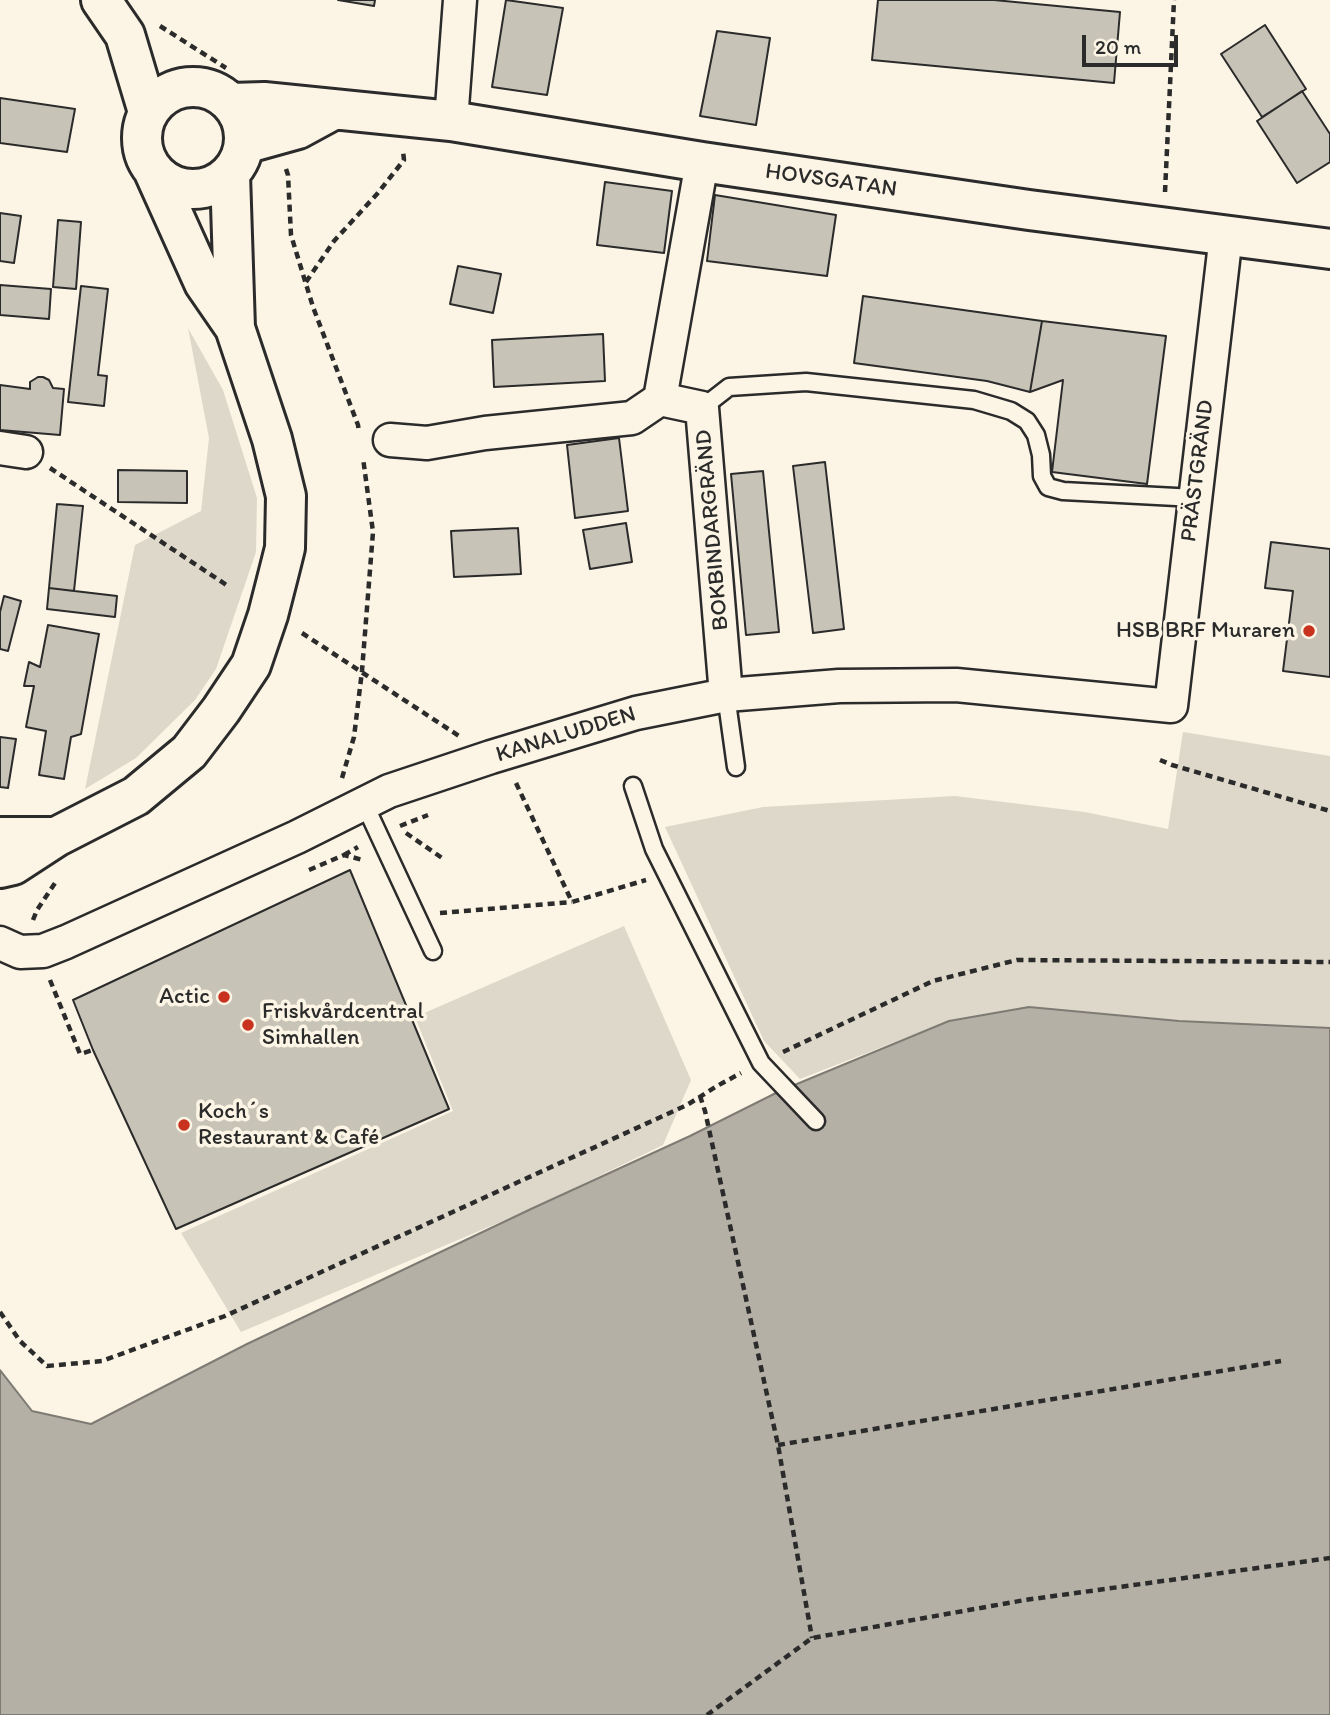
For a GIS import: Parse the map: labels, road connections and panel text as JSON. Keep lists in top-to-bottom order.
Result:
{
  "streets": {
    "main road": ["HOVSGATAN"],
    "street": ["PRÄSTGRÄND", "BOKBINDARGRÄND", "KANALUDDEN"]
  },
  "crossings": [
    ["HOVSGATAN", "PRÄSTGRÄND"],
    ["PRÄSTGRÄND", "KANALUDDEN"],
    ["BOKBINDARGRÄND", "KANALUDDEN"]
  ],
  "places": [
    "HSB BRF Muraren",
    "Actic",
    "Friskvårdcentral Simhallen",
    "Koch´s Restaurant & Café"
  ],
  "scale_bar": "20 m"
}
